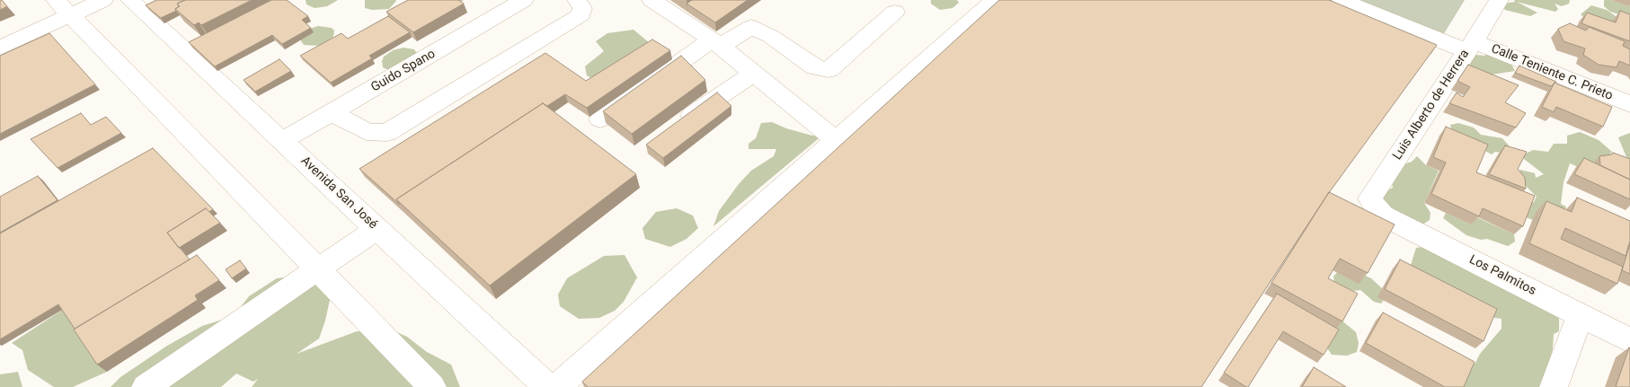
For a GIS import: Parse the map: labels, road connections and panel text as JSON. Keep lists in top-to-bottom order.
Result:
{
  "streets": {
    "street": [
      "Guido Spano",
      "Calle Teniente C. Prieto",
      "Luis Alberto de Herrera",
      "Avenida San José",
      "Los Palmitos"
    ]
  },
  "crossings": [
    ["Guido Spano", "Avenida San José"],
    ["Calle Teniente C. Prieto", "Luis Alberto de Herrera"],
    ["Luis Alberto de Herrera", "Los Palmitos"]
  ]
}
